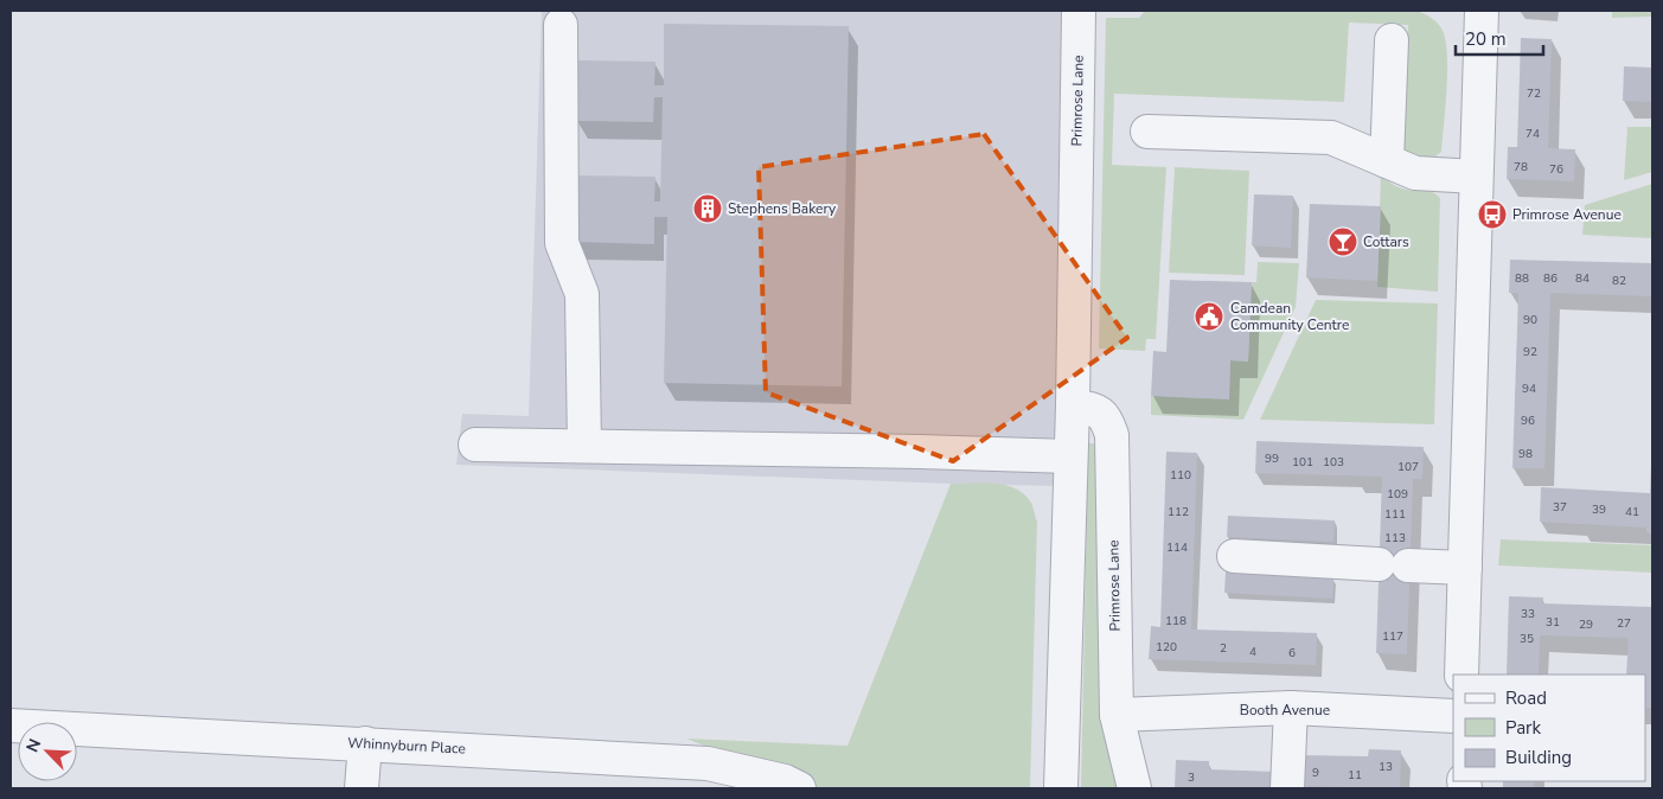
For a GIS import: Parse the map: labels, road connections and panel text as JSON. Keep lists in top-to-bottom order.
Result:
{
  "streets": {
    "street": ["Primrose Lane", "Booth Avenue", "Whinnyburn Place"]
  },
  "crossings": [
    ["Primrose Lane", "Booth Avenue"]
  ],
  "places": {
    "building": ["Stephens Bakery"],
    "bus stop": ["Primrose Avenue"],
    "bar": ["Cottars"],
    "public building": ["Camdean Community Centre"]
  },
  "house_numbers": [
    "72",
    "74",
    "78",
    "76",
    "88",
    "86",
    "84",
    "82",
    "90",
    "92",
    "94",
    "96",
    "98",
    "99",
    "101",
    "103",
    "107",
    "110",
    "109",
    "37",
    "39",
    "112",
    "41",
    "111",
    "113",
    "114",
    "33",
    "118",
    "31",
    "27",
    "29",
    "117",
    "35",
    "120",
    "2",
    "4",
    "6",
    "13",
    "9",
    "11",
    "3"
  ],
  "legend": ["Road", "Park", "Building"],
  "scale_bar": "20 m",
  "north": "top left"
}
